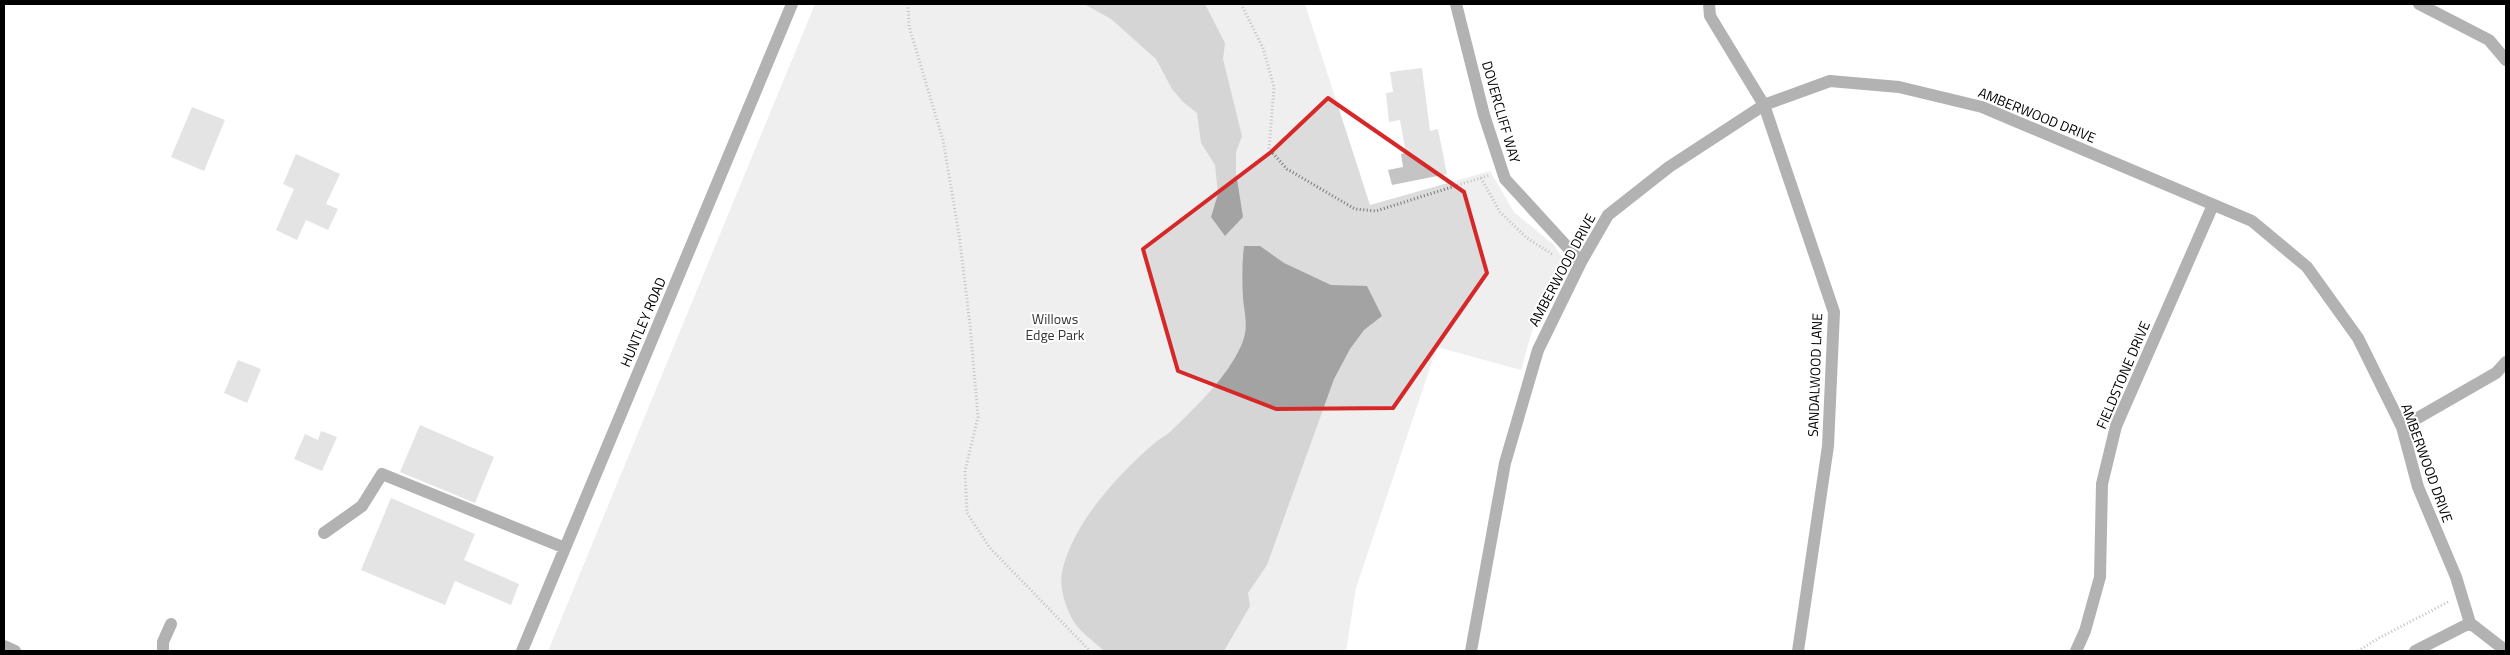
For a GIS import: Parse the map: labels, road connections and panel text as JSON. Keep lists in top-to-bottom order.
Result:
{
  "streets": {
    "street": [
      "DOVERCLIFF WAY",
      "AMBERWOOD DRIVE",
      "HUNTLEY ROAD",
      "SANDALWOOD LANE",
      "FIELDSTONE DRIVE"
    ]
  },
  "crossings": [
    ["DOVERCLIFF WAY", "AMBERWOOD DRIVE"],
    ["AMBERWOOD DRIVE", "SANDALWOOD LANE"],
    ["AMBERWOOD DRIVE", "FIELDSTONE DRIVE"]
  ],
  "parks": ["Willows Edge Park"]
}
